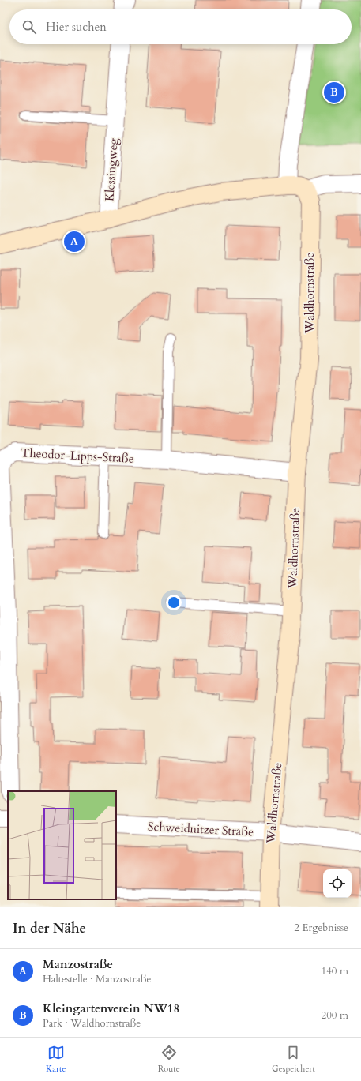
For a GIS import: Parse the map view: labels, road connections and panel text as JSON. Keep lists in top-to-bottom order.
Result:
{
  "streets": {
    "street": [
      "Klessingweg",
      "Waldhornstraße",
      "Theodor-Lipps-Straße",
      "Schweidnitzer Straße"
    ]
  },
  "crossings": [
    ["Waldhornstraße", "Theodor-Lipps-Straße"],
    ["Waldhornstraße", "Schweidnitzer Straße"]
  ],
  "page": {
    "search": "Hier suchen",
    "pins": ["B", "A"],
    "heading": ["In der Nähe", "2 Ergebnisse"],
    "list": [
      {
        "mark": "A",
        "name": "Manzostraße",
        "note": "Haltestelle · Manzostraße",
        "value": "140 m"
      },
      {
        "mark": "B",
        "name": "Kleingartenverein NW18",
        "note": "Park · Waldhornstraße",
        "value": "200 m"
      }
    ],
    "nav": ["Karte", "Route", "Gespeichert"]
  }
}
